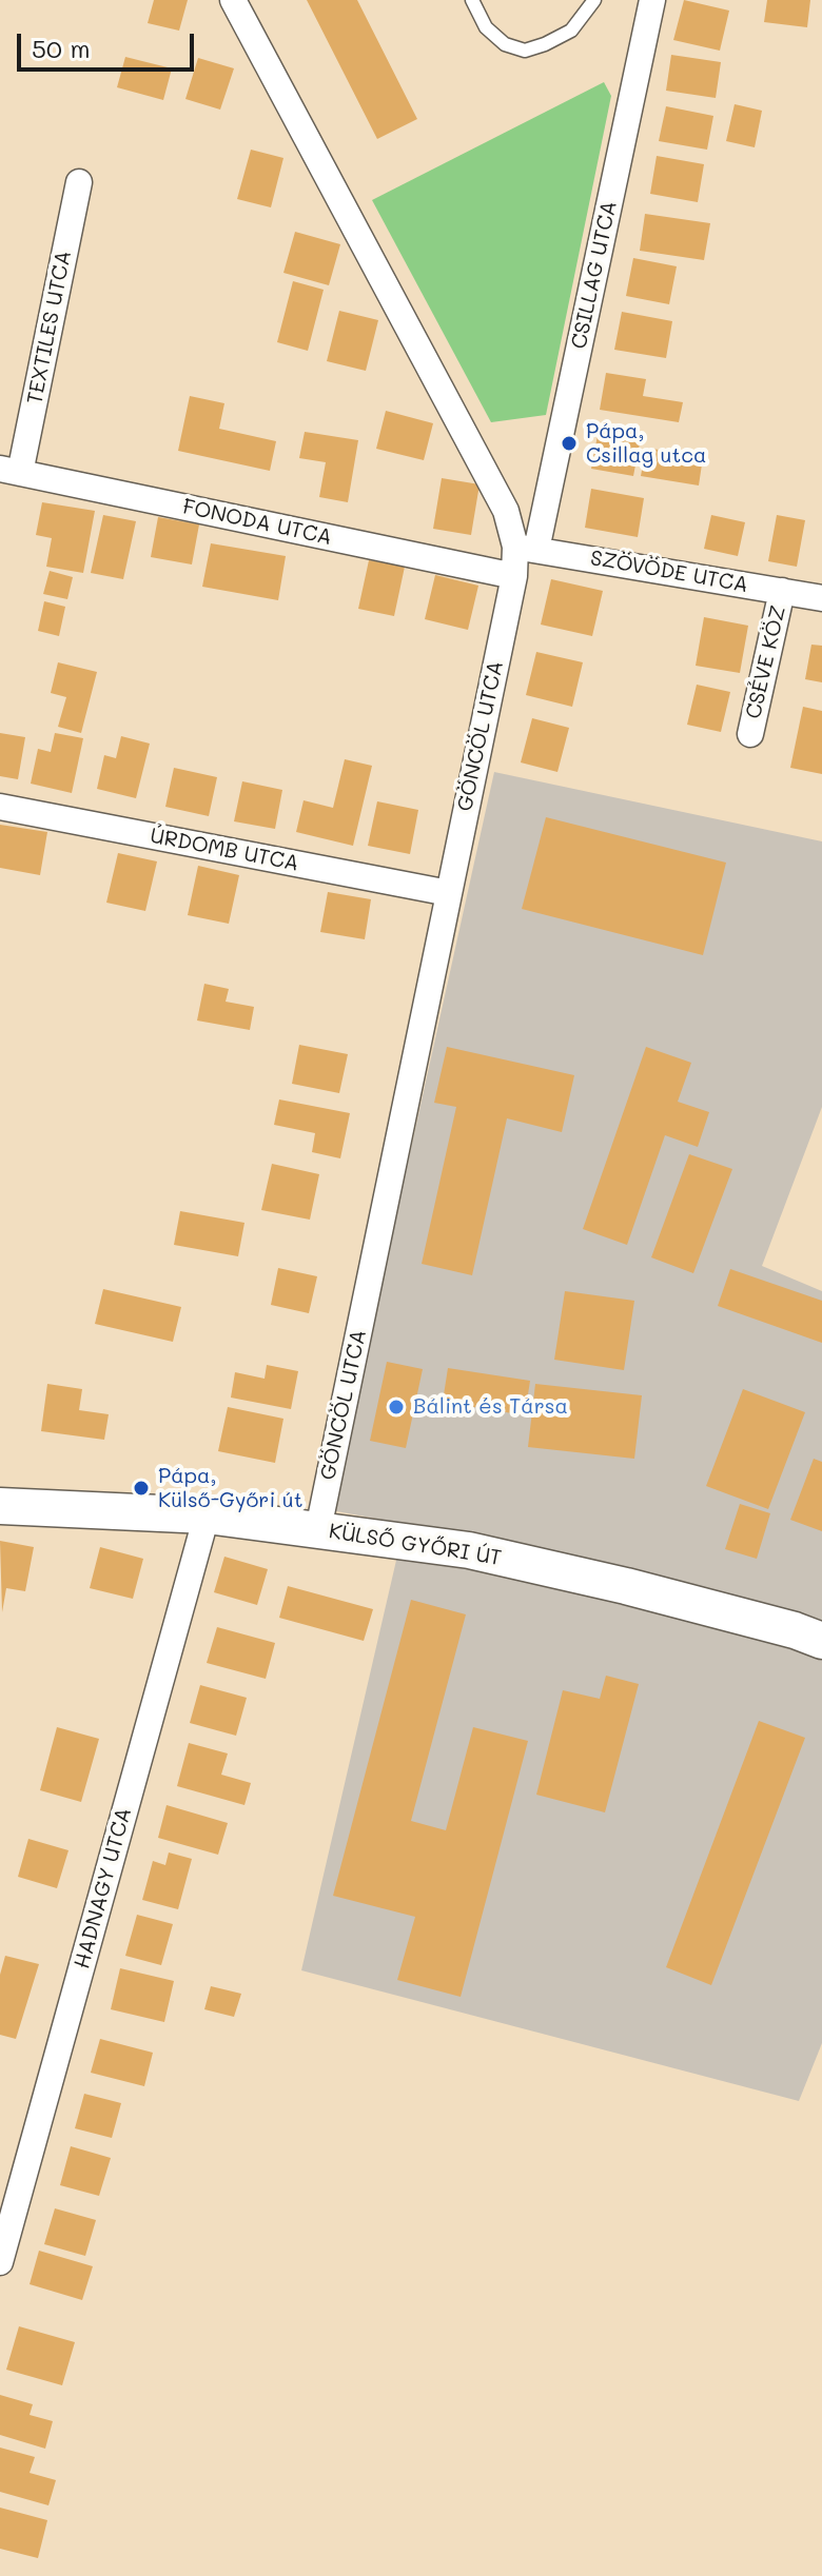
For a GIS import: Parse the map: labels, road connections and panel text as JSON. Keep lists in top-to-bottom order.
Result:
{
  "streets": {
    "main road": ["KÜLSŐ GYŐRI ÚT"],
    "street": [
      "CSILLAG UTCA",
      "TEXTILES UTCA",
      "FONODA UTCA",
      "SZÖVÖDE UTCA",
      "CSÉVE KÖZ",
      "GÖNCÖL UTCA",
      "ÚRDOMB UTCA",
      "HADNAGY UTCA"
    ]
  },
  "crossings": [
    ["CSILLAG UTCA", "SZÖVÖDE UTCA"],
    ["CSILLAG UTCA", "GÖNCÖL UTCA"],
    ["TEXTILES UTCA", "FONODA UTCA"],
    ["FONODA UTCA", "GÖNCÖL UTCA"],
    ["SZÖVÖDE UTCA", "CSÉVE KÖZ"],
    ["SZÖVÖDE UTCA", "GÖNCÖL UTCA"],
    ["GÖNCÖL UTCA", "ÚRDOMB UTCA"],
    ["GÖNCÖL UTCA", "KÜLSŐ GYŐRI ÚT"],
    ["KÜLSŐ GYŐRI ÚT", "HADNAGY UTCA"]
  ],
  "places": ["Pápa, Csillag utca", "Bálint és Társa", "Pápa, Külső-Győri út"],
  "scale_bar": "50 m"
}
